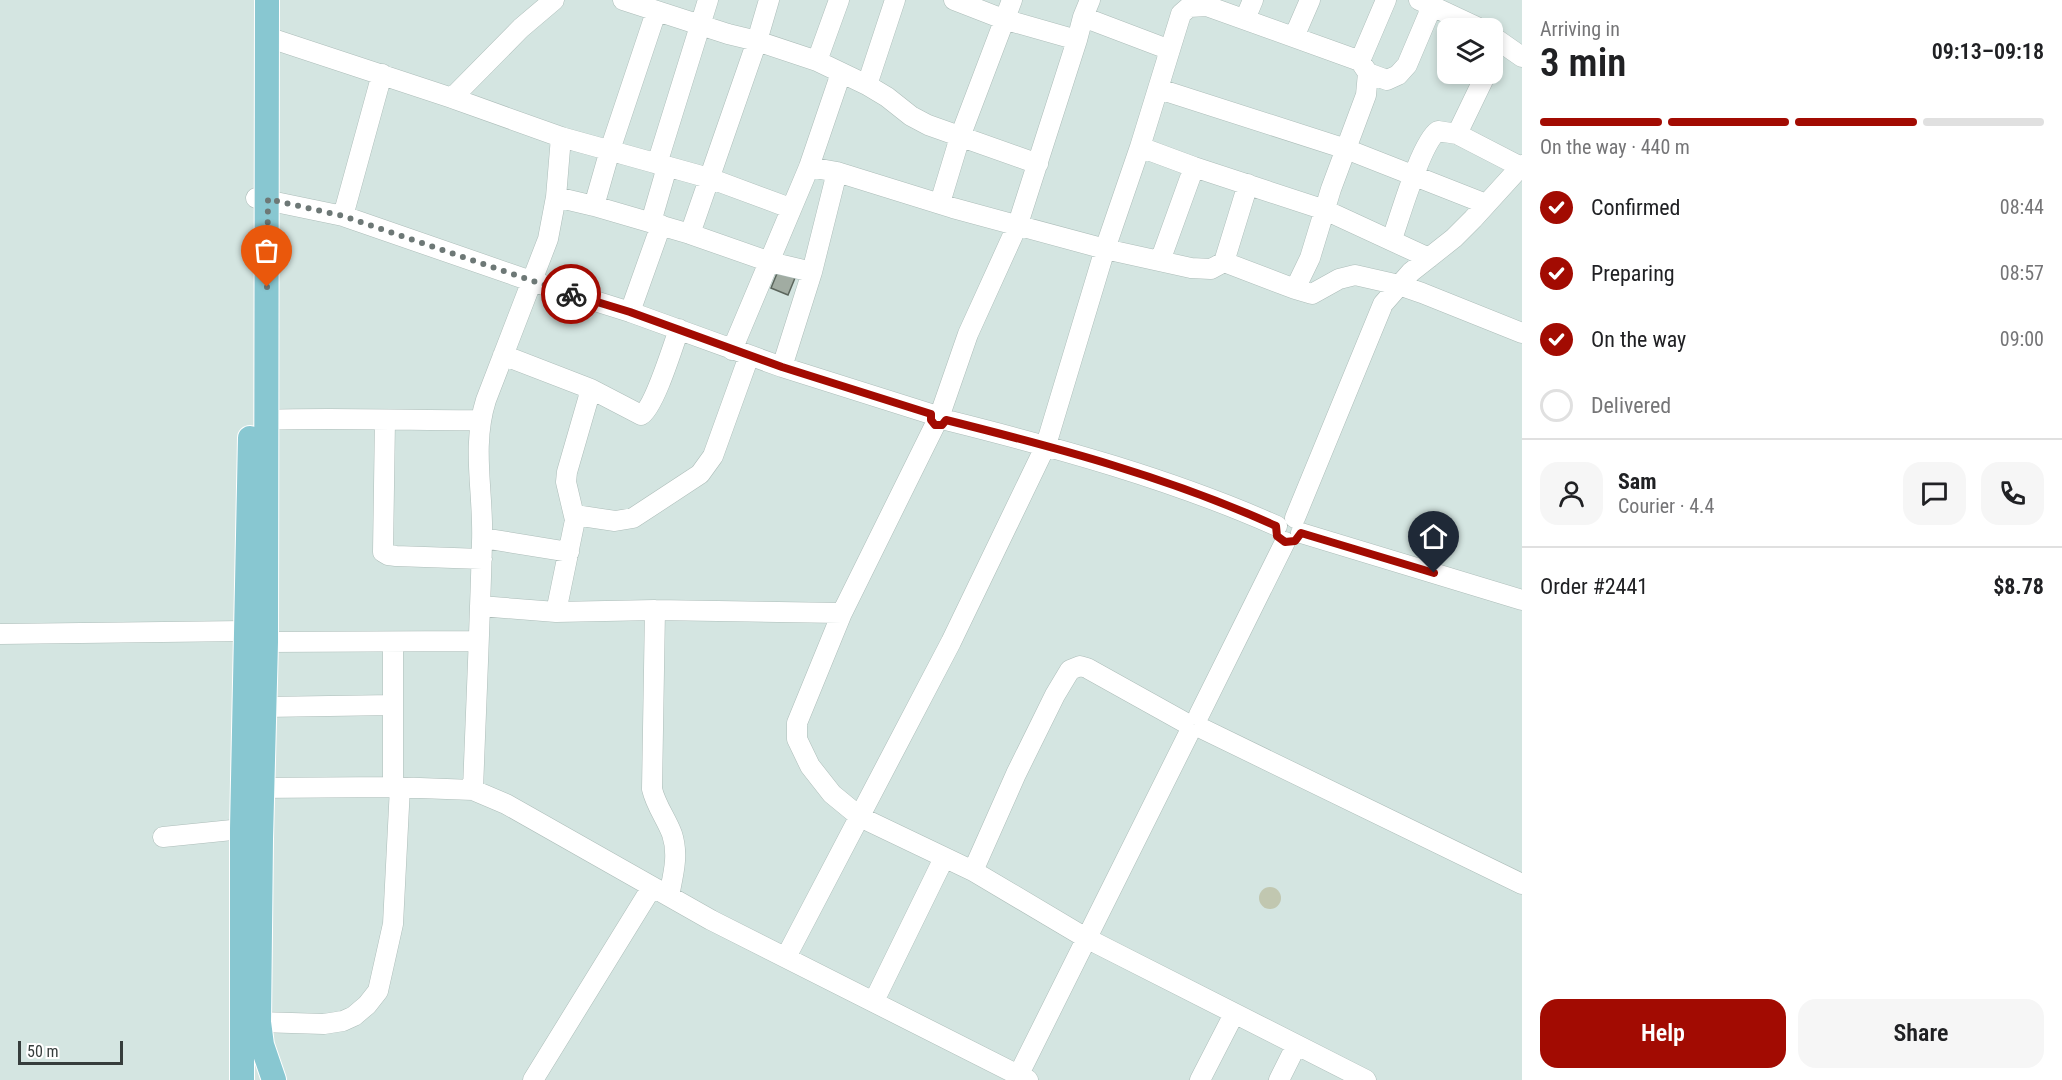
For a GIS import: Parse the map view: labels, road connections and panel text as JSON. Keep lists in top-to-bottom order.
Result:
{
  "scale_bar": "50 m",
  "page": {
    "heading": ["3 min", "Arriving in", "09:13–09:18"],
    "panel": [
      "Sam",
      "Courier · 4.4",
      "Order #2441",
      "$8.78"
    ],
    "bar": "On the way · 440 m",
    "list": [
      ["Confirmed", "08:44"],
      ["Preparing", "08:57"],
      ["On the way", "09:00"],
      "Delivered"
    ],
    "buttons": ["Help", "Share"],
    "scale": "50 m"
  }
}
